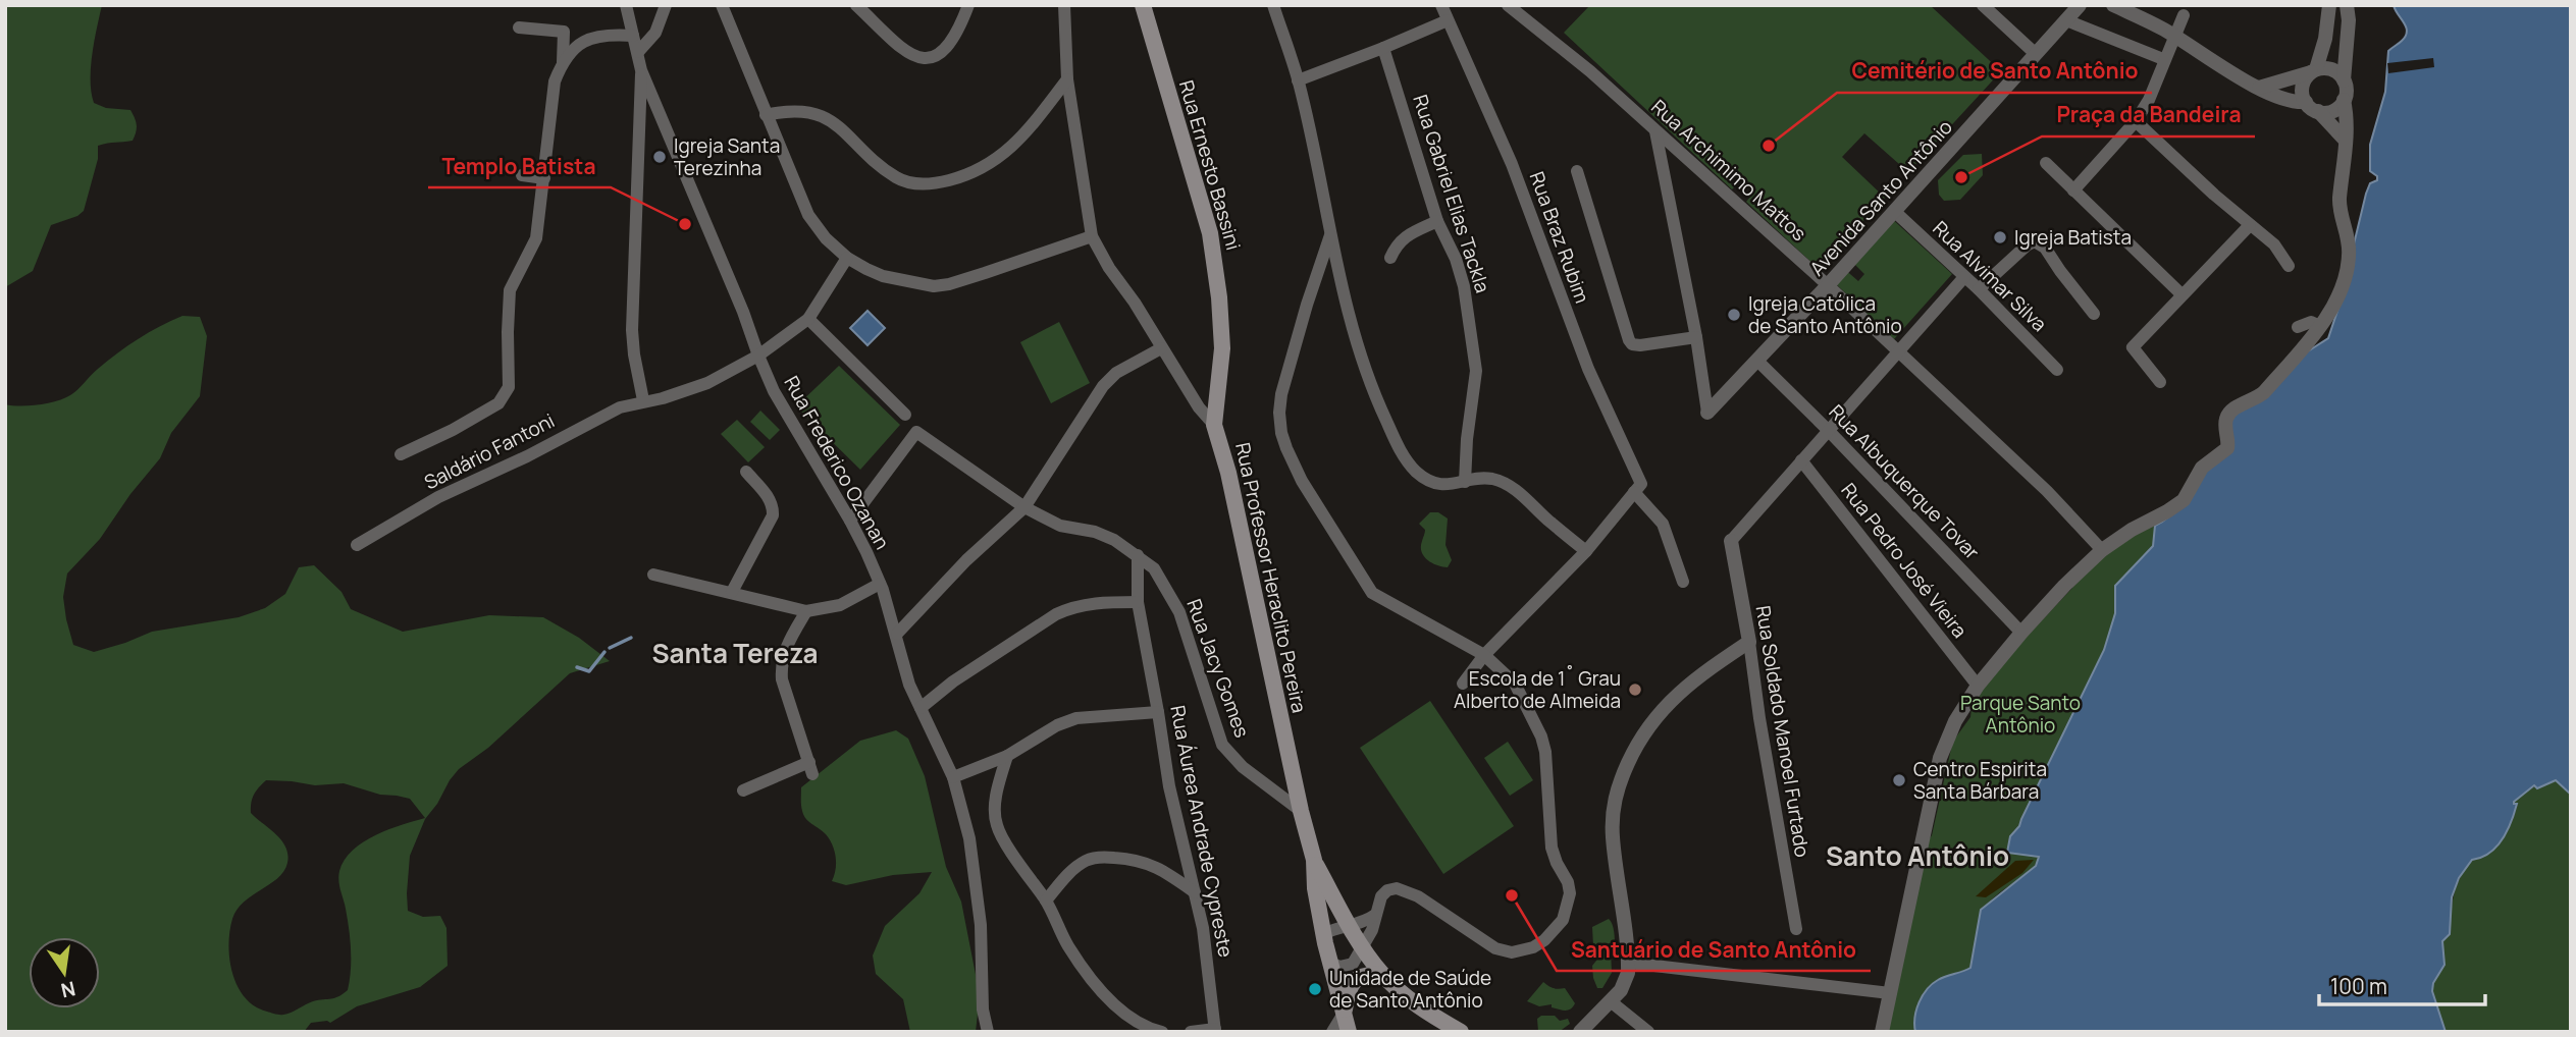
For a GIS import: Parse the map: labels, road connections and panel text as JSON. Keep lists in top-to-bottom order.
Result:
{
  "streets": {
    "main road": ["Rua Ernesto Bassini", "Rua Professor Heraclito Pereira"],
    "street": [
      "Rua Archimimo Mattos",
      "Rua Gabriel Elias Tackla",
      "Avenida Santo Antônio",
      "Rua Braz Rubim",
      "Rua Alvimar Silva",
      "Saldário Fantoni",
      "Rua Frederico Ozanan",
      "Rua Albuquerque Tovar",
      "Rua Pedro José Vieira",
      "Rua Jacy Gomes",
      "Rua Soldado Manoel Furtado",
      "Rua Áurea Andrade Cypreste"
    ]
  },
  "crossings": [
    ["Rua Ernesto Bassini", "Rua Professor Heraclito Pereira"],
    ["Rua Archimimo Mattos", "Avenida Santo Antônio"],
    ["Avenida Santo Antônio", "Rua Alvimar Silva"],
    ["Avenida Santo Antônio", "Rua Albuquerque Tovar"],
    ["Saldário Fantoni", "Rua Frederico Ozanan"],
    ["Rua Frederico Ozanan", "Rua Jacy Gomes"],
    ["Rua Professor Heraclito Pereira", "Rua Jacy Gomes"],
    ["Rua Jacy Gomes", "Rua Áurea Andrade Cypreste"]
  ],
  "districts": ["Santa Tereza", "Santo Antônio"],
  "parks": ["Parque Santo Antônio"],
  "places": [
    "Cemitério de Santo Antônio",
    "Igreja Santa Terezinha",
    "Praça da Bandeira",
    "Templo Batista",
    "Igreja Batista",
    "Igreja Católica de Santo Antônio",
    "Escola de 1˚ Grau Alberto de Almeida",
    "Centro Espirita Santa Bárbara",
    "Santuário de Santo Antônio",
    "Unidade de Saúde de Santo Antônio"
  ],
  "scale_bar": "100 m",
  "north": "bottom"
}
